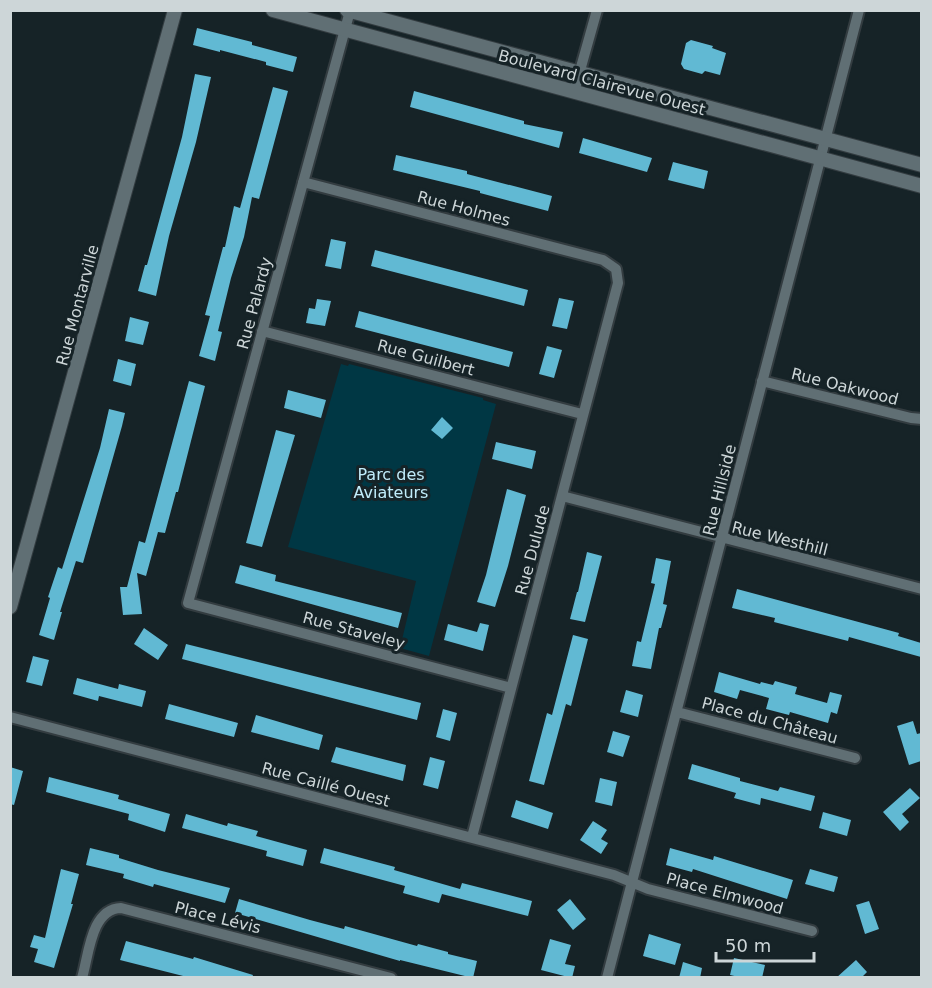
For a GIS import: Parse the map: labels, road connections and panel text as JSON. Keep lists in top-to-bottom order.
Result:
{
  "streets": {
    "street": [
      "Boulevard Clairevue Ouest",
      "Rue Holmes",
      "Rue Palardy",
      "Rue Montarville",
      "Rue Guilbert",
      "Rue Oakwood",
      "Rue Hillside",
      "Rue Westhill",
      "Rue Dulude",
      "Rue Staveley",
      "Place du Château",
      "Rue Caillé Ouest",
      "Place Elmwood",
      "Place Lévis"
    ]
  },
  "crossings": [
    ["Boulevard Clairevue Ouest", "Rue Palardy"],
    ["Boulevard Clairevue Ouest", "Rue Hillside"],
    ["Rue Holmes", "Rue Palardy"],
    ["Rue Holmes", "Rue Dulude"],
    ["Rue Palardy", "Rue Guilbert"],
    ["Rue Palardy", "Rue Staveley"],
    ["Rue Guilbert", "Rue Dulude"],
    ["Rue Oakwood", "Rue Hillside"],
    ["Rue Hillside", "Rue Westhill"],
    ["Rue Hillside", "Place du Château"],
    ["Rue Hillside", "Rue Caillé Ouest"],
    ["Rue Hillside", "Place Elmwood"],
    ["Rue Westhill", "Rue Dulude"],
    ["Rue Dulude", "Rue Staveley"],
    ["Rue Dulude", "Rue Caillé Ouest"],
    ["Rue Caillé Ouest", "Place Elmwood"]
  ],
  "parks": ["Parc des Aviateurs"],
  "scale_bar": "50 m"
}
